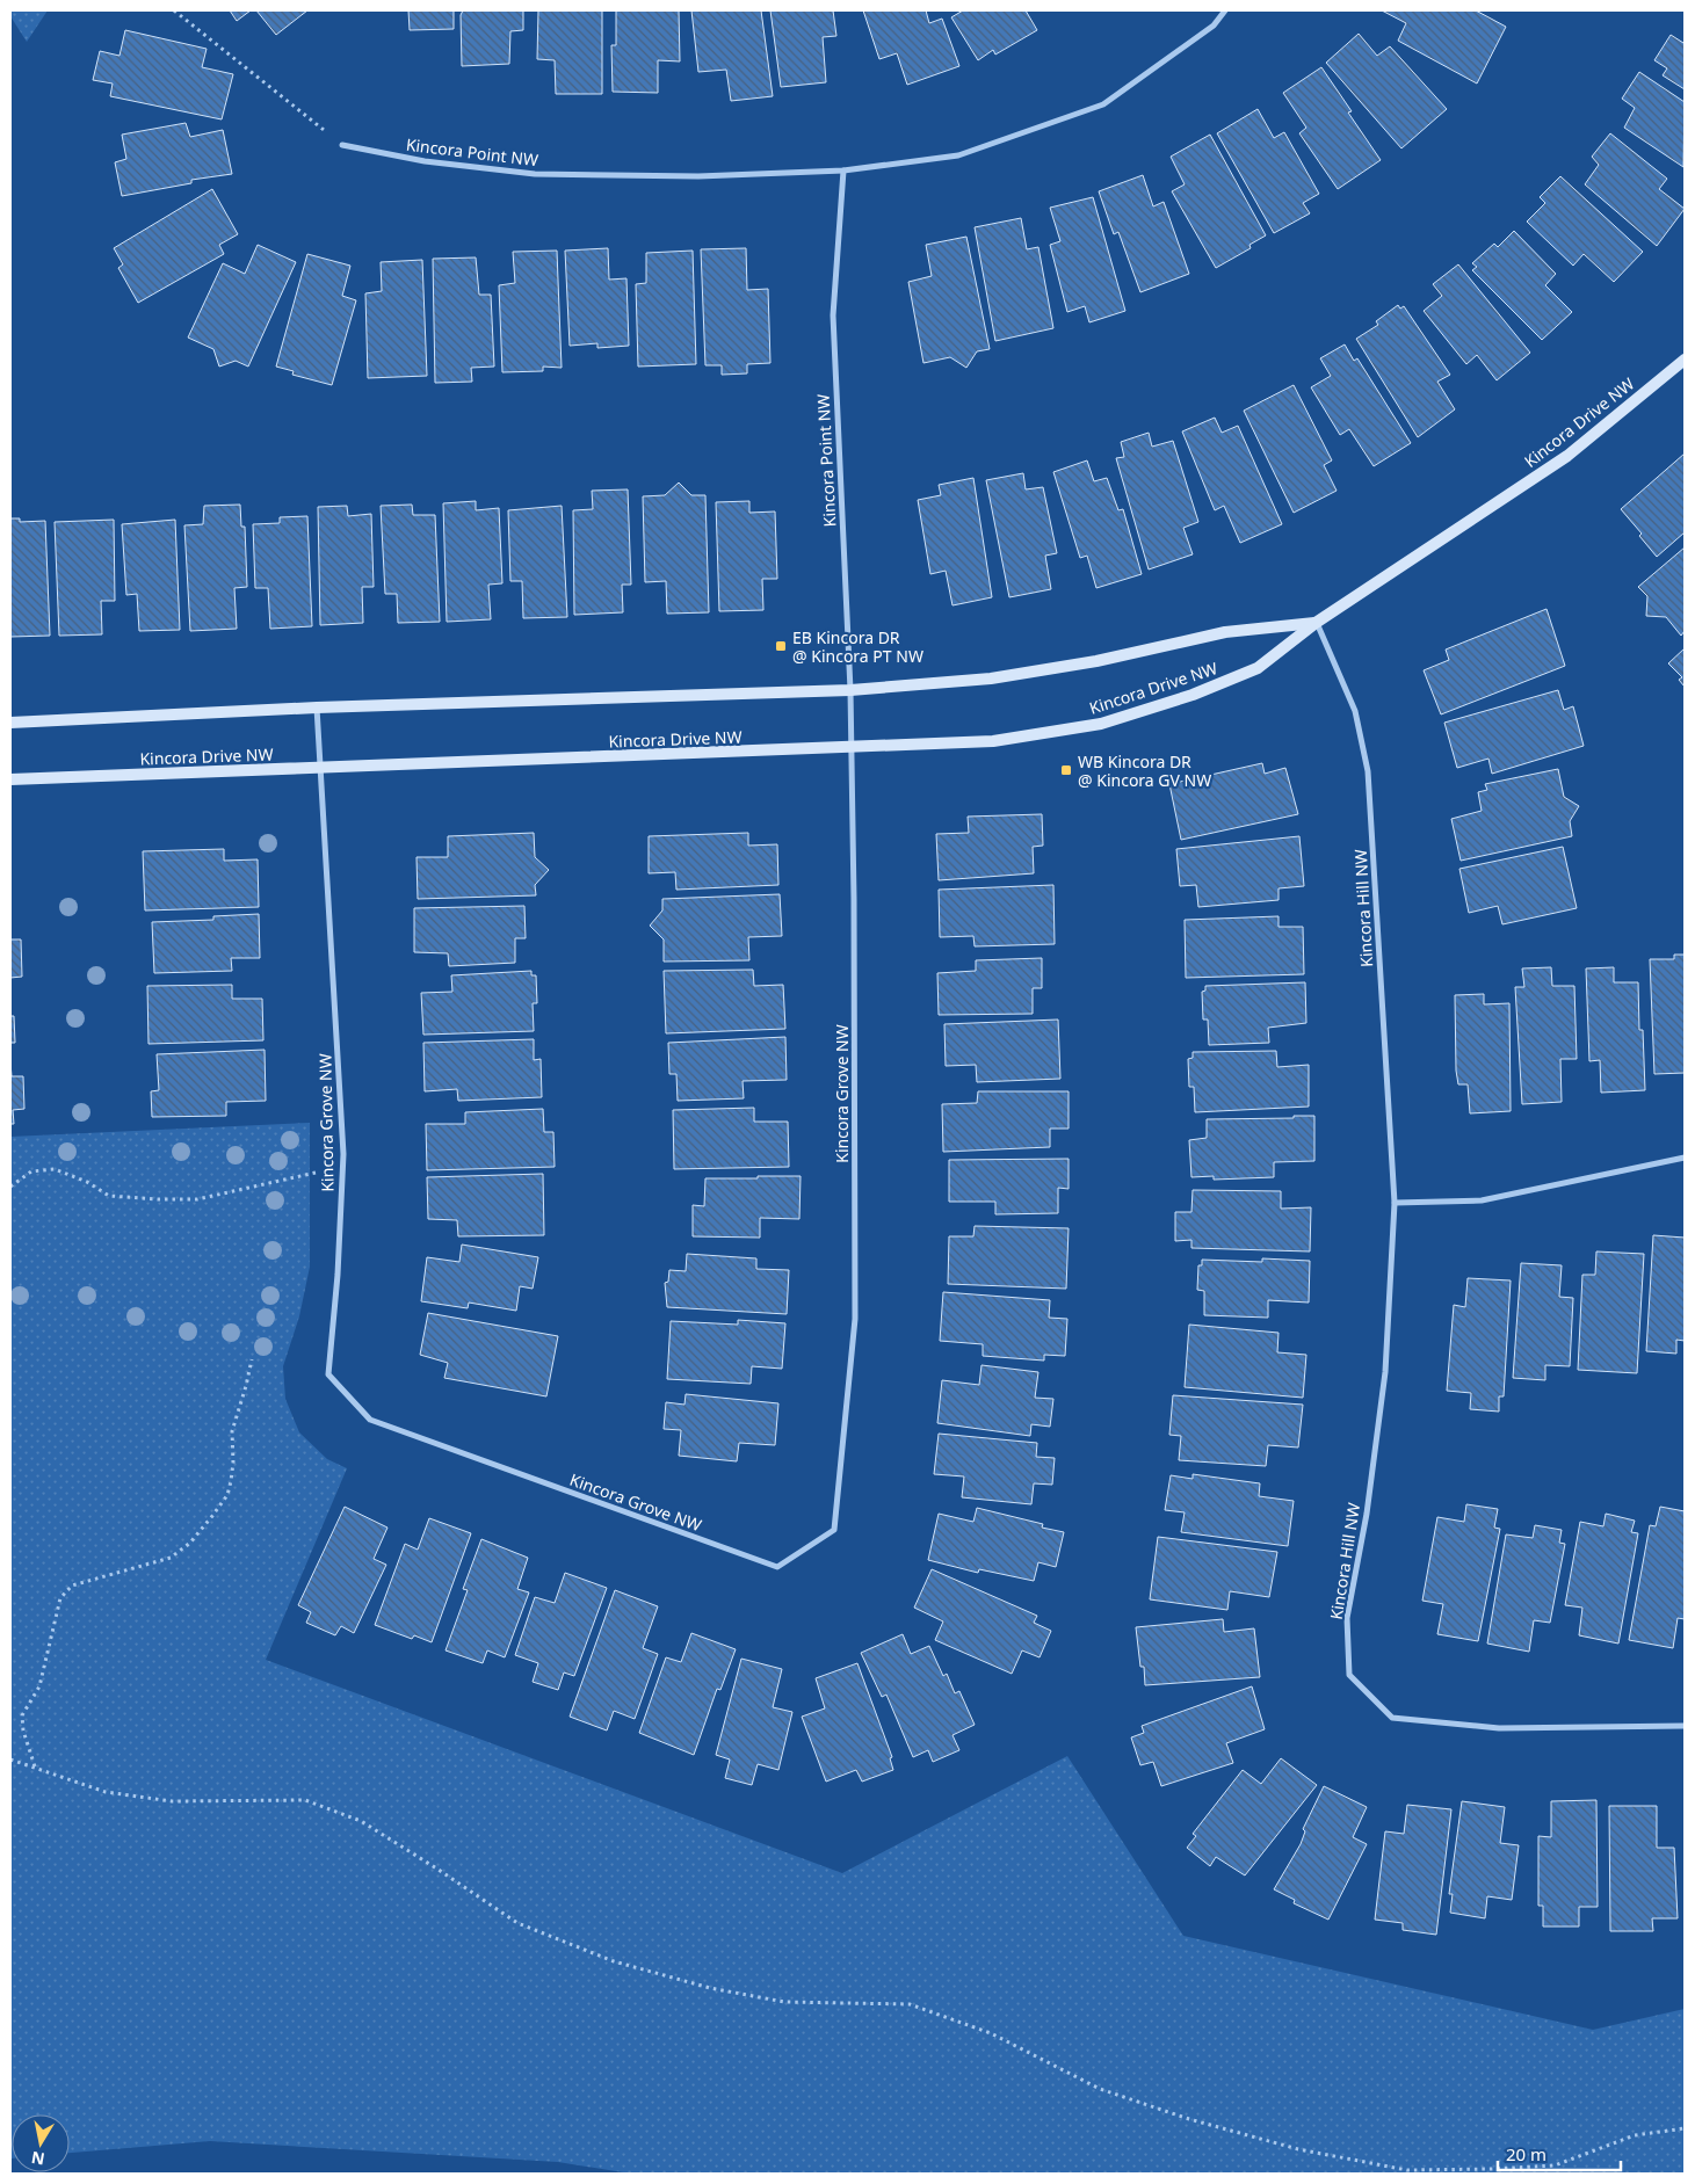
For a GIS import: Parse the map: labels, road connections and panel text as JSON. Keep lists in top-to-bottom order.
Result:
{
  "streets": {
    "street": [
      "Kincora Point NW",
      "Kincora Drive NW",
      "Kincora Hill NW",
      "Kincora Grove NW"
    ]
  },
  "crossings": [
    ["Kincora Point NW", "Kincora Drive NW"],
    ["Kincora Point NW", "Kincora Grove NW"],
    ["Kincora Drive NW", "Kincora Hill NW"],
    ["Kincora Drive NW", "Kincora Grove NW"]
  ],
  "places": {
    "transit": ["EB Kincora DR @ Kincora PT NW", "WB Kincora DR @ Kincora GV NW"]
  },
  "scale_bar": "20 m",
  "north": "bottom"
}
